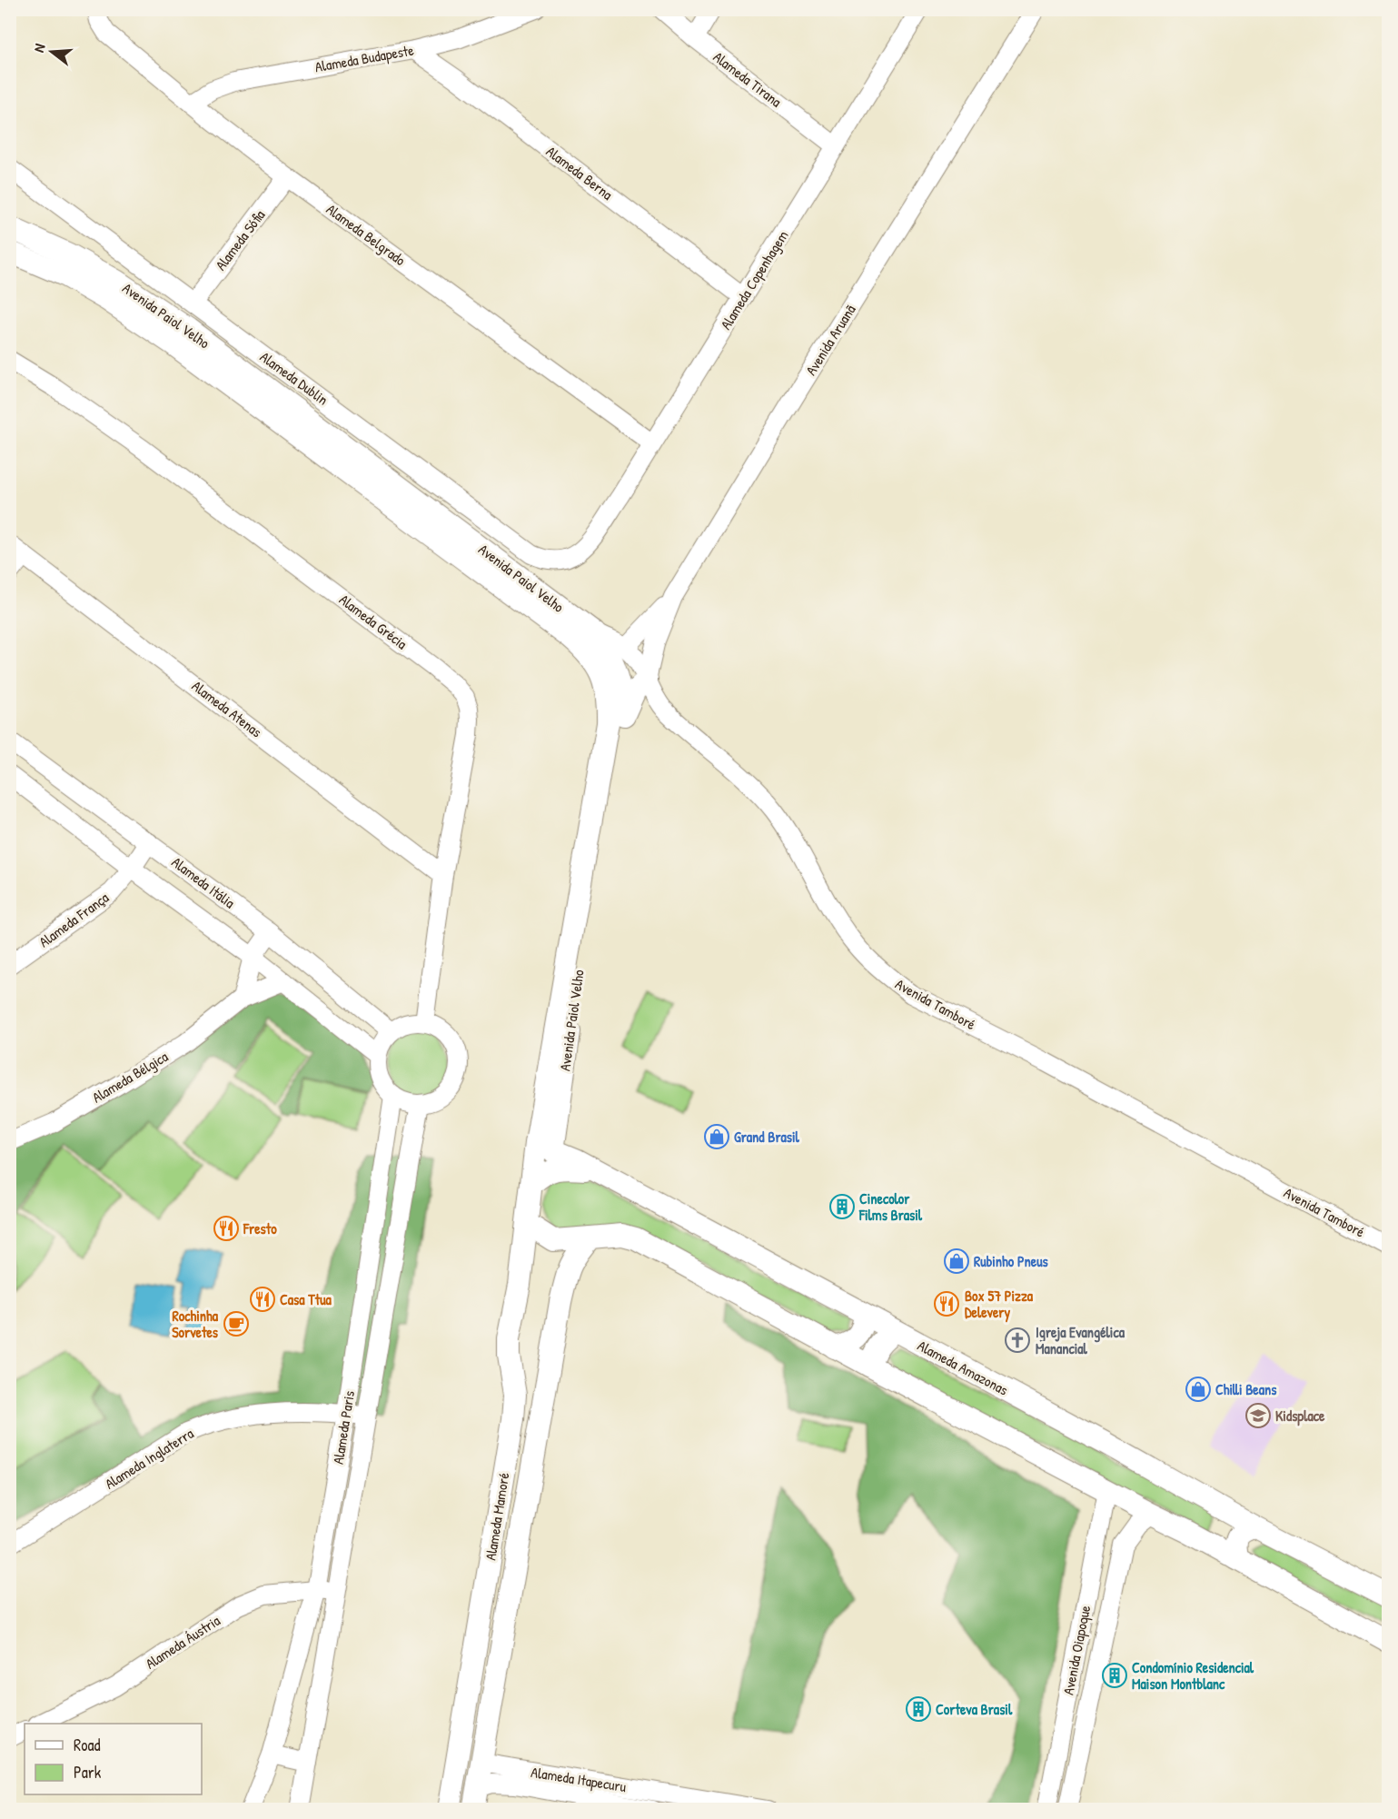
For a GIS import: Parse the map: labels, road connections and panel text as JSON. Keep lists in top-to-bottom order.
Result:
{
  "streets": {
    "main road": ["Avenida Paiol Velho", "Alameda Amazonas", "Alameda Mamoré"],
    "street": [
      "Alameda Budapeste",
      "Alameda Tirana",
      "Alameda Berna",
      "Alameda Belgrado",
      "Alameda Sófia",
      "Alameda Copenhagem",
      "Avenida Aruanã",
      "Alameda Dublin",
      "Alameda Grécia",
      "Alameda Atenas",
      "Alameda Itália",
      "Alameda França",
      "Avenida Tamboré",
      "Alameda Bélgica",
      "Alameda Paris",
      "Alameda Inglaterra",
      "Alameda Áustria",
      "Avenida Oiapoque",
      "Alameda Itapecuru"
    ]
  },
  "crossings": [
    ["Alameda Budapeste", "Alameda Berna"],
    ["Alameda Budapeste", "Alameda Belgrado"],
    ["Alameda Tirana", "Alameda Copenhagem"],
    ["Alameda Berna", "Alameda Copenhagem"],
    ["Alameda Belgrado", "Alameda Sófia"],
    ["Alameda Belgrado", "Alameda Copenhagem"],
    ["Alameda Sófia", "Alameda Dublin"],
    ["Alameda Copenhagem", "Alameda Dublin"],
    ["Avenida Paiol Velho", "Avenida Tamboré"],
    ["Avenida Paiol Velho", "Alameda Amazonas"],
    ["Avenida Paiol Velho", "Alameda Mamoré"],
    ["Avenida Aruanã", "Avenida Tamboré"],
    ["Alameda Grécia", "Alameda Atenas"],
    ["Alameda Grécia", "Alameda Itália"],
    ["Alameda Grécia", "Alameda Paris"],
    ["Alameda Itália", "Alameda França"],
    ["Alameda Itália", "Alameda Bélgica"],
    ["Alameda Itália", "Alameda Paris"],
    ["Alameda Amazonas", "Alameda Mamoré"],
    ["Alameda Paris", "Alameda Inglaterra"],
    ["Alameda Paris", "Alameda Áustria"],
    ["Alameda Mamoré", "Alameda Itapecuru"]
  ],
  "places": {
    "shop": ["Grand Brasil", "Rubinho Pneus", "Chilli Beans"],
    "building": ["Cinecolor Films Brasil", "Condomínio Residencial Maison Montblanc", "Corteva Brasil"],
    "restaurant": ["Fresto", "Casa Ttua", "Box 57 Pizza Delevery"],
    "cafe": ["Rochinha Sorvetes"],
    "church": ["Igreja Evangélica Manancial"],
    "school or university": ["Kidsplace"]
  },
  "legend": ["Road", "Park"],
  "north": "left"
}
